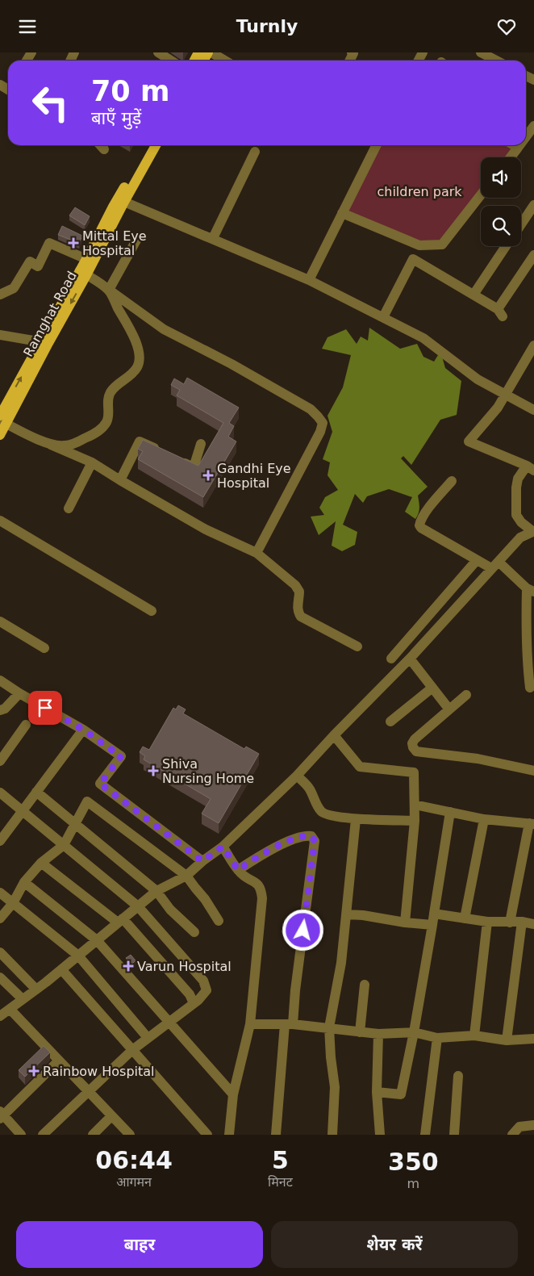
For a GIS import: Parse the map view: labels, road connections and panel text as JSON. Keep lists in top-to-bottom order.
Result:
{
  "streets": {
    "main road": ["Ramghat Road"]
  },
  "parks": ["children park"],
  "places": {
    "health": [
      "Mittal Eye Hospital",
      "Gandhi Eye Hospital",
      "Shiva Nursing Home",
      "Varun Hospital",
      "Rainbow Hospital"
    ]
  },
  "page": {
    "header": "Turnly",
    "turn": ["70 m", "बाएँ मुड़ें"],
    "eta": [
      "06:44",
      "आगमन",
      "5",
      "मिनट",
      "350",
      "m"
    ],
    "buttons": ["बाहर", "शेयर करें"]
  }
}
